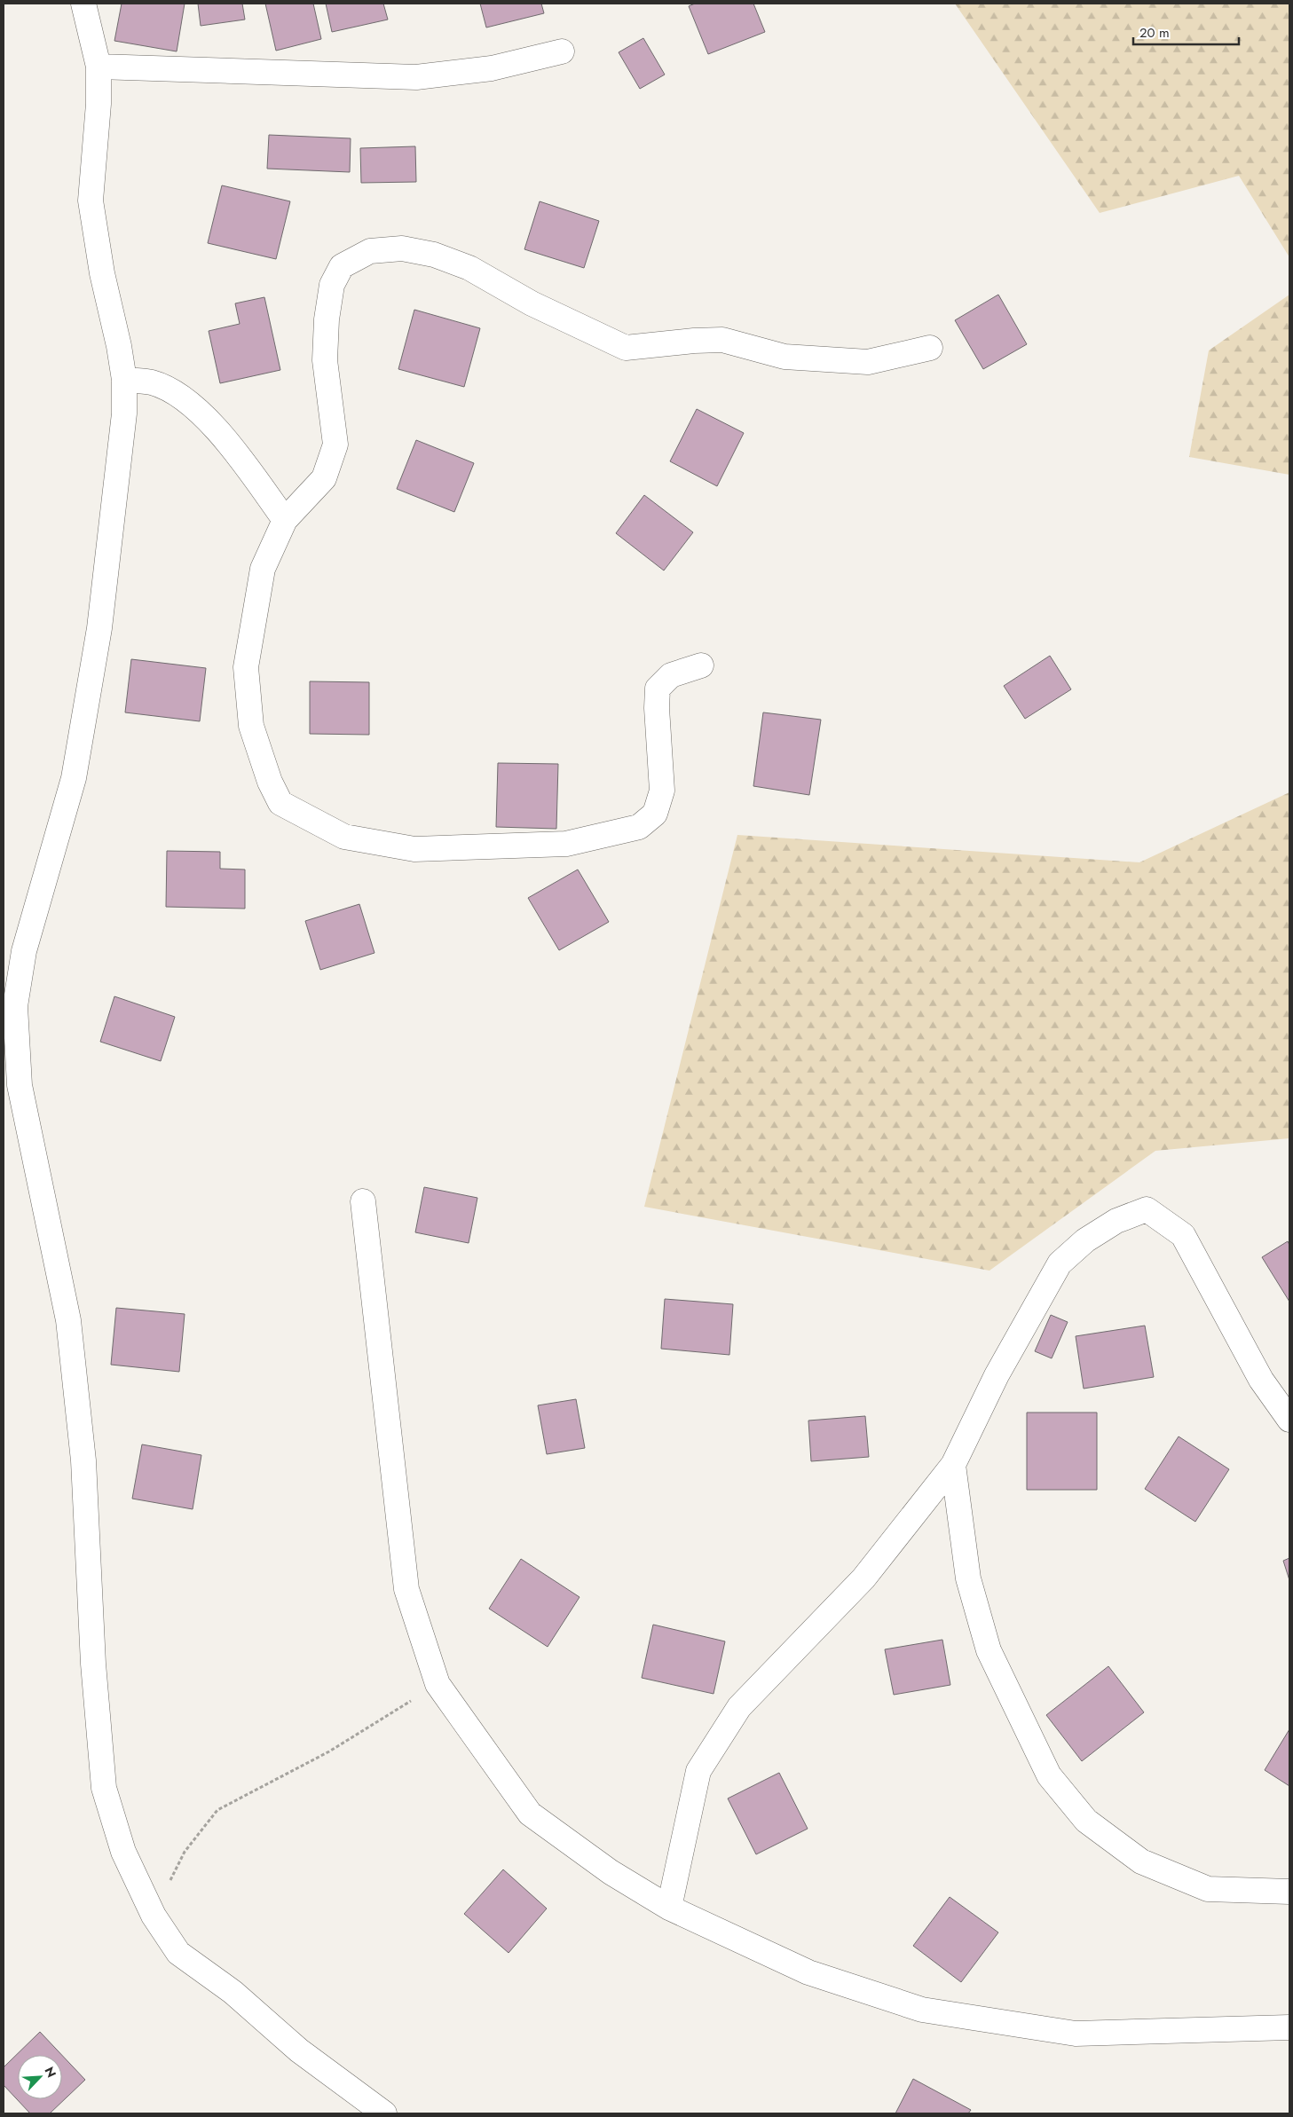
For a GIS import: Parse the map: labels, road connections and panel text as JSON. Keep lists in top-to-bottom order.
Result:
{
  "scale_bar": "20 m",
  "north": "top right"
}
